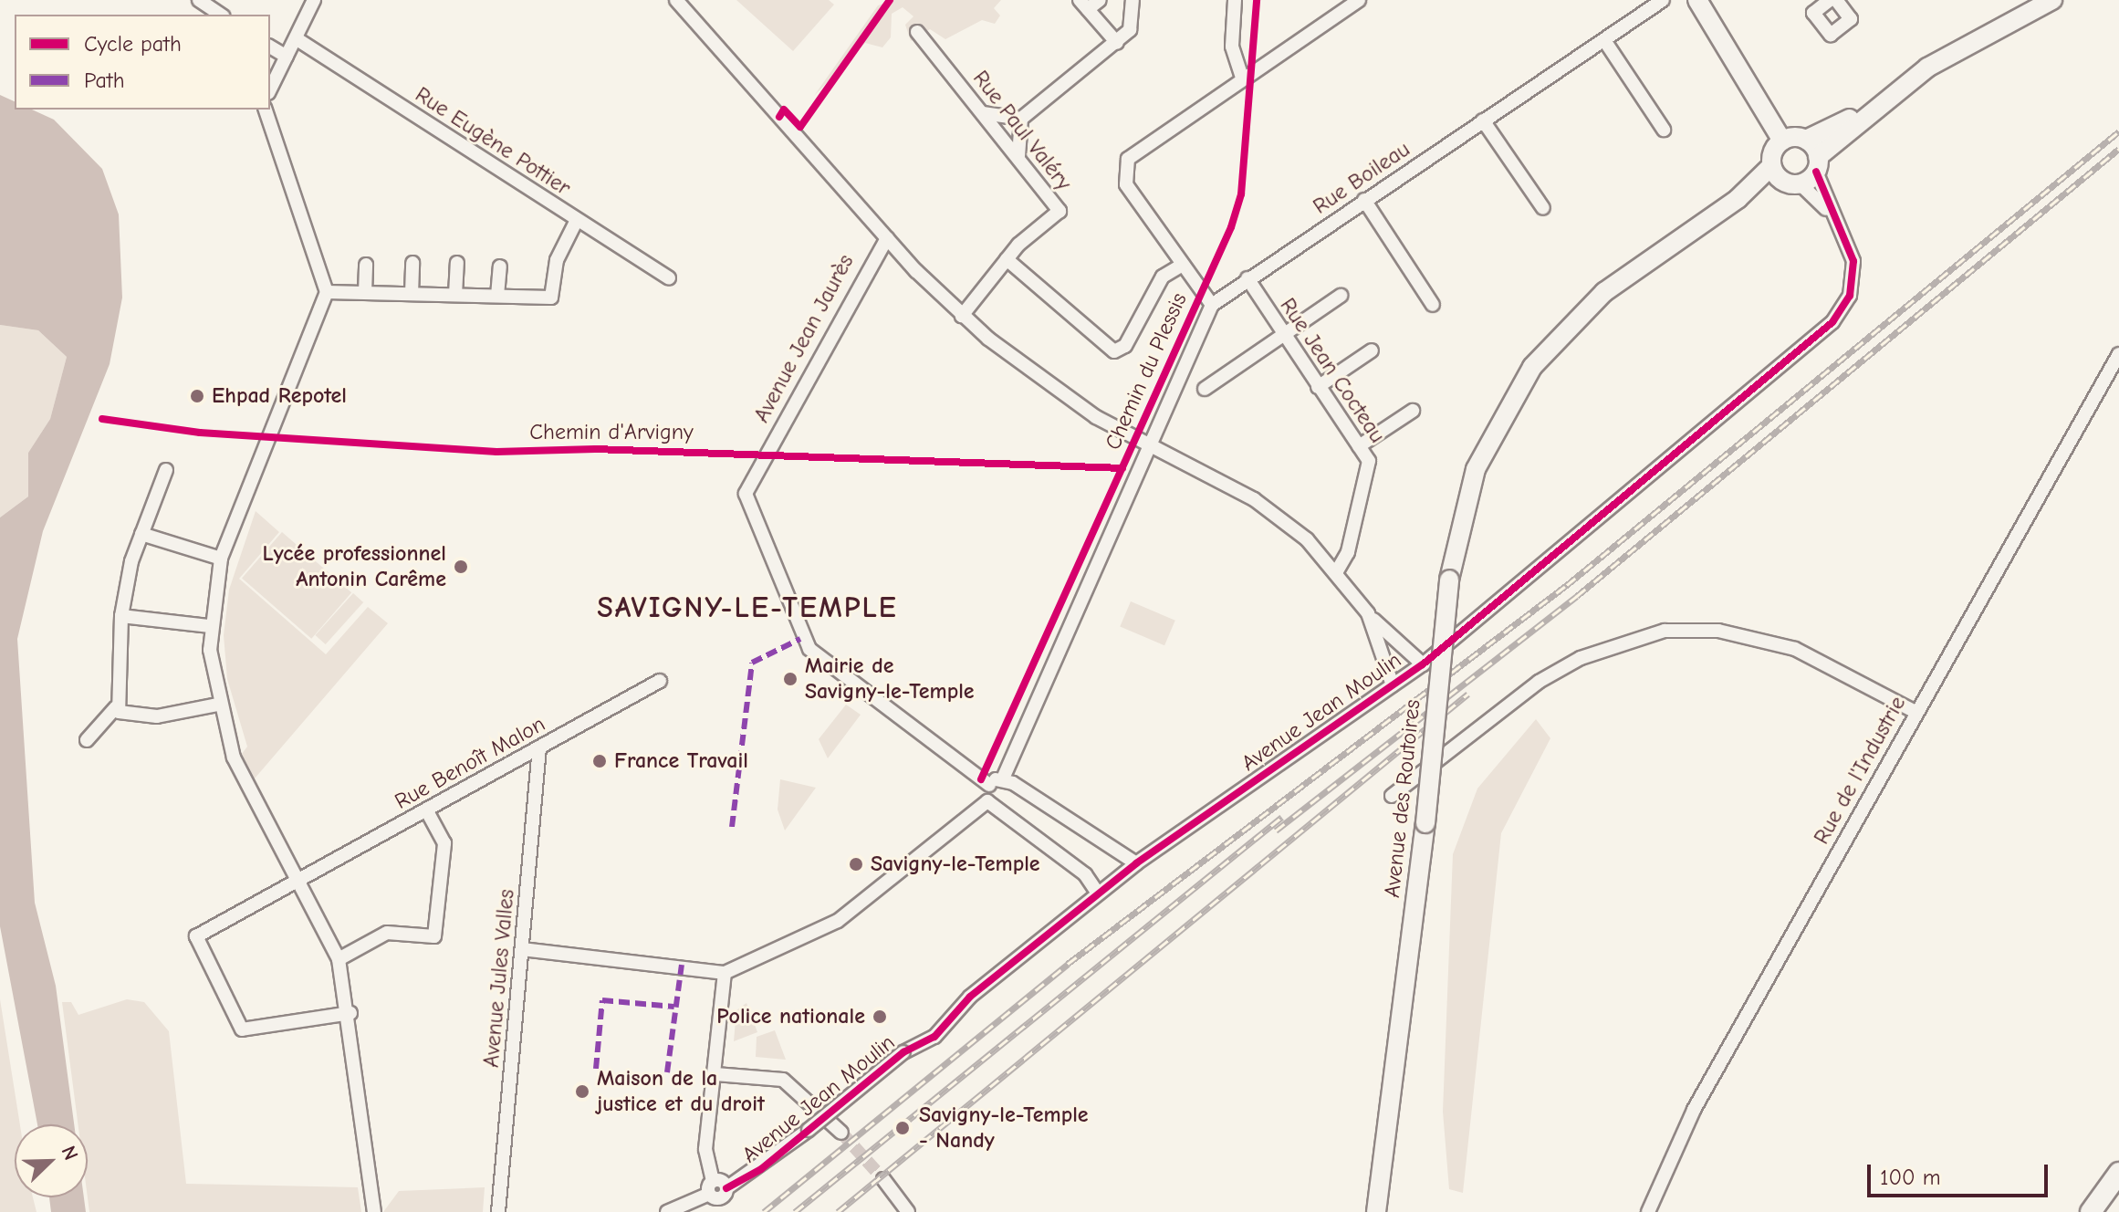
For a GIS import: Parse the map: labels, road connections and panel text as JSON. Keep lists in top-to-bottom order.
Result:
{
  "streets": {
    "street": [
      "Rue Paul Valéry",
      "Rue Eugène Pottier",
      "Rue Boileau",
      "Avenue Jean Jaurès",
      "Rue Jean Cocteau",
      "Avenue Jean Moulin",
      "Rue Benoît Malon",
      "Rue de l'Industrie",
      "Avenue des Routoires",
      "Avenue Jules Valles"
    ],
    "cycle path": ["Chemin du Plessis"]
  },
  "crossings": [
    ["Rue Boileau", "Rue Jean Cocteau"],
    ["Avenue Jean Moulin", "Avenue des Routoires"],
    ["Rue Benoît Malon", "Avenue Jules Valles"]
  ],
  "districts": ["SAVIGNY-LE-TEMPLE"],
  "places": [
    "Ehpad Repotel",
    "Lycée professionnel Antonin Carême",
    "Mairie de Savigny-le-Temple",
    "France Travail",
    "Savigny-le-Temple",
    "Police nationale",
    "Maison de la justice et du droit",
    "Savigny-le-Temple - Nandy"
  ],
  "legend": ["Cycle path", "Path"],
  "scale_bar": "100 m",
  "north": "top right"
}
